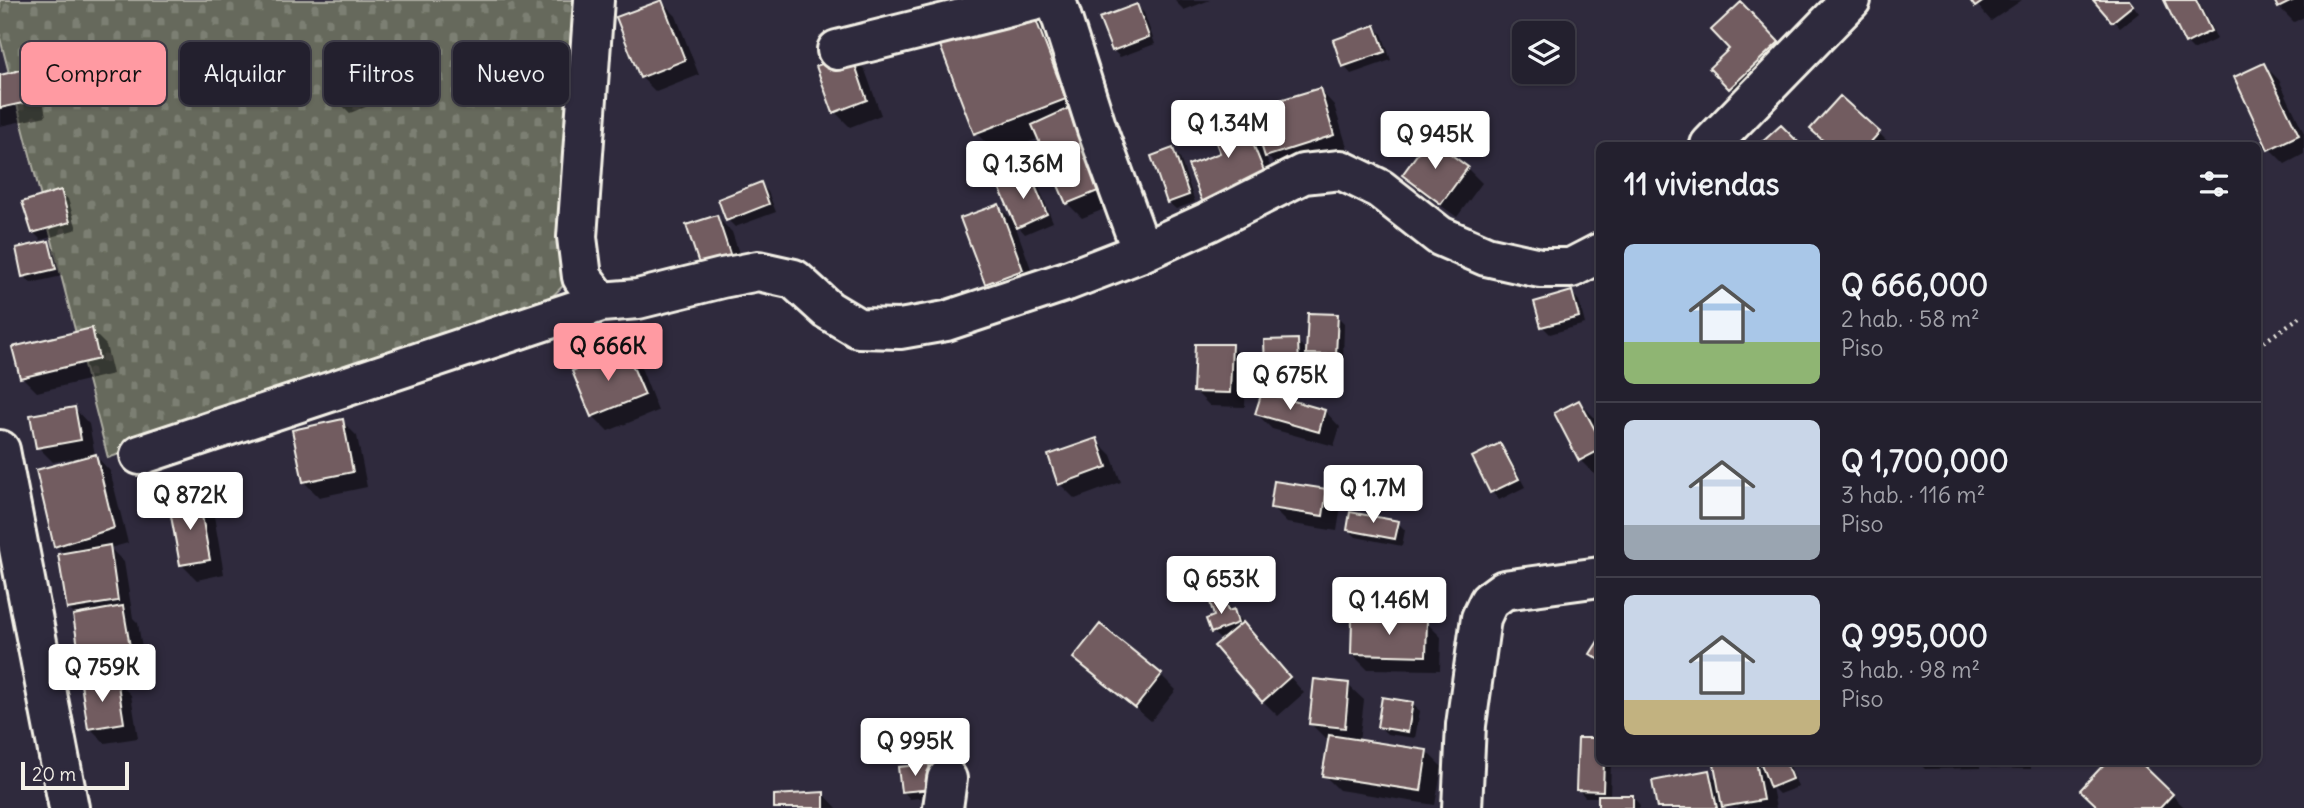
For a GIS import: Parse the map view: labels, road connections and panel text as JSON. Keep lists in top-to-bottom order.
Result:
{
  "scale_bar": "20 m",
  "page": {
    "chip": [
      "Comprar",
      "Alquilar",
      "Filtros",
      "Nuevo"
    ],
    "price": [
      "Q 1.34M",
      "Q 945K",
      "Q 1.36M",
      "Q 666K",
      "Q 675K",
      "Q 1.7M",
      "Q 872K",
      "Q 653K",
      "Q 1.46M",
      "Q 759K",
      "Q 995K"
    ],
    "heading": "11 viviendas",
    "list": [
      {
        "name": "Q 666,000",
        "note": "2 hab. · 58 m² · Piso"
      },
      {
        "name": "Q 1,700,000",
        "note": "3 hab. · 116 m² · Piso"
      },
      {
        "name": "Q 995,000",
        "note": "3 hab. · 98 m² · Piso"
      }
    ],
    "scale": "20 m"
  }
}
